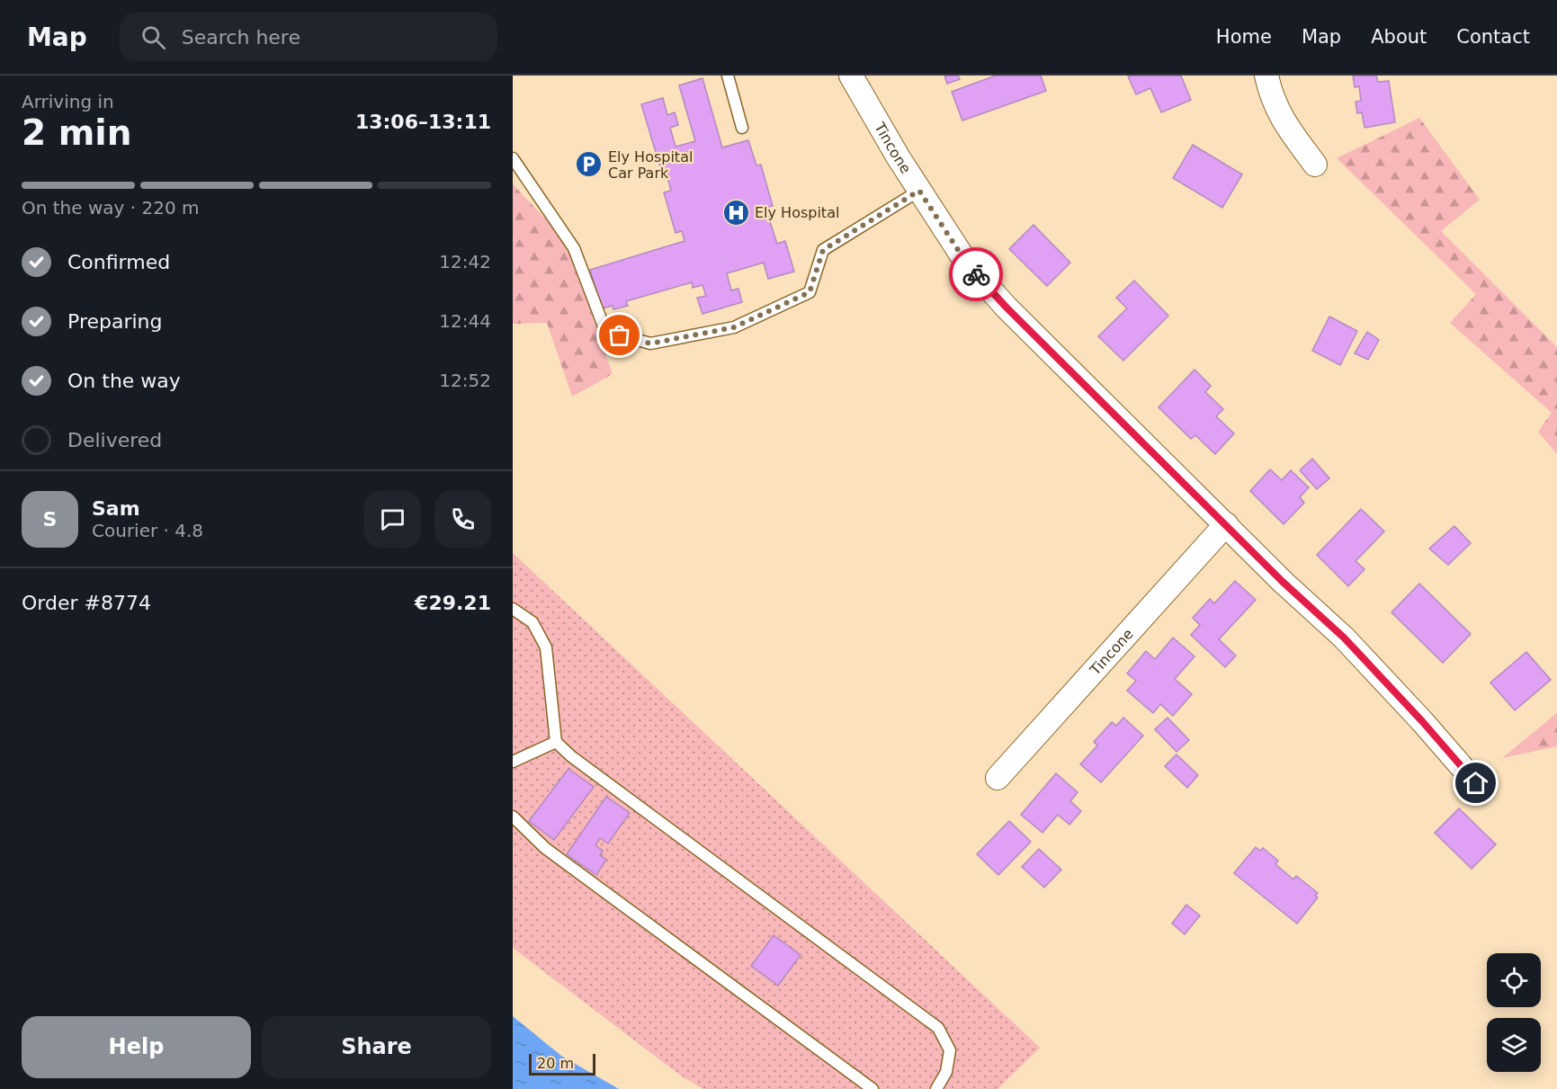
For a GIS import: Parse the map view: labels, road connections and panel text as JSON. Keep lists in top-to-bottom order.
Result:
{
  "streets": {
    "street": ["Tincone"]
  },
  "places": {
    "parking": ["Ely Hospital Car Park"],
    "hospital": ["Ely Hospital"]
  },
  "scale_bar": "20 m",
  "page": {
    "header": "Map",
    "search": "Search here",
    "nav": [
      "Home",
      "Map",
      "About",
      "Contact"
    ],
    "heading": ["2 min", "Arriving in", "13:06–13:11"],
    "panel": [
      "Sam",
      "Courier · 4.8",
      "Order #8774",
      "€29.21"
    ],
    "bar": "On the way · 220 m",
    "list": [
      ["Confirmed", "12:42"],
      ["Preparing", "12:44"],
      ["On the way", "12:52"],
      "Delivered"
    ],
    "round": "S",
    "buttons": ["Help", "Share"],
    "scale": "20 m"
  }
}
